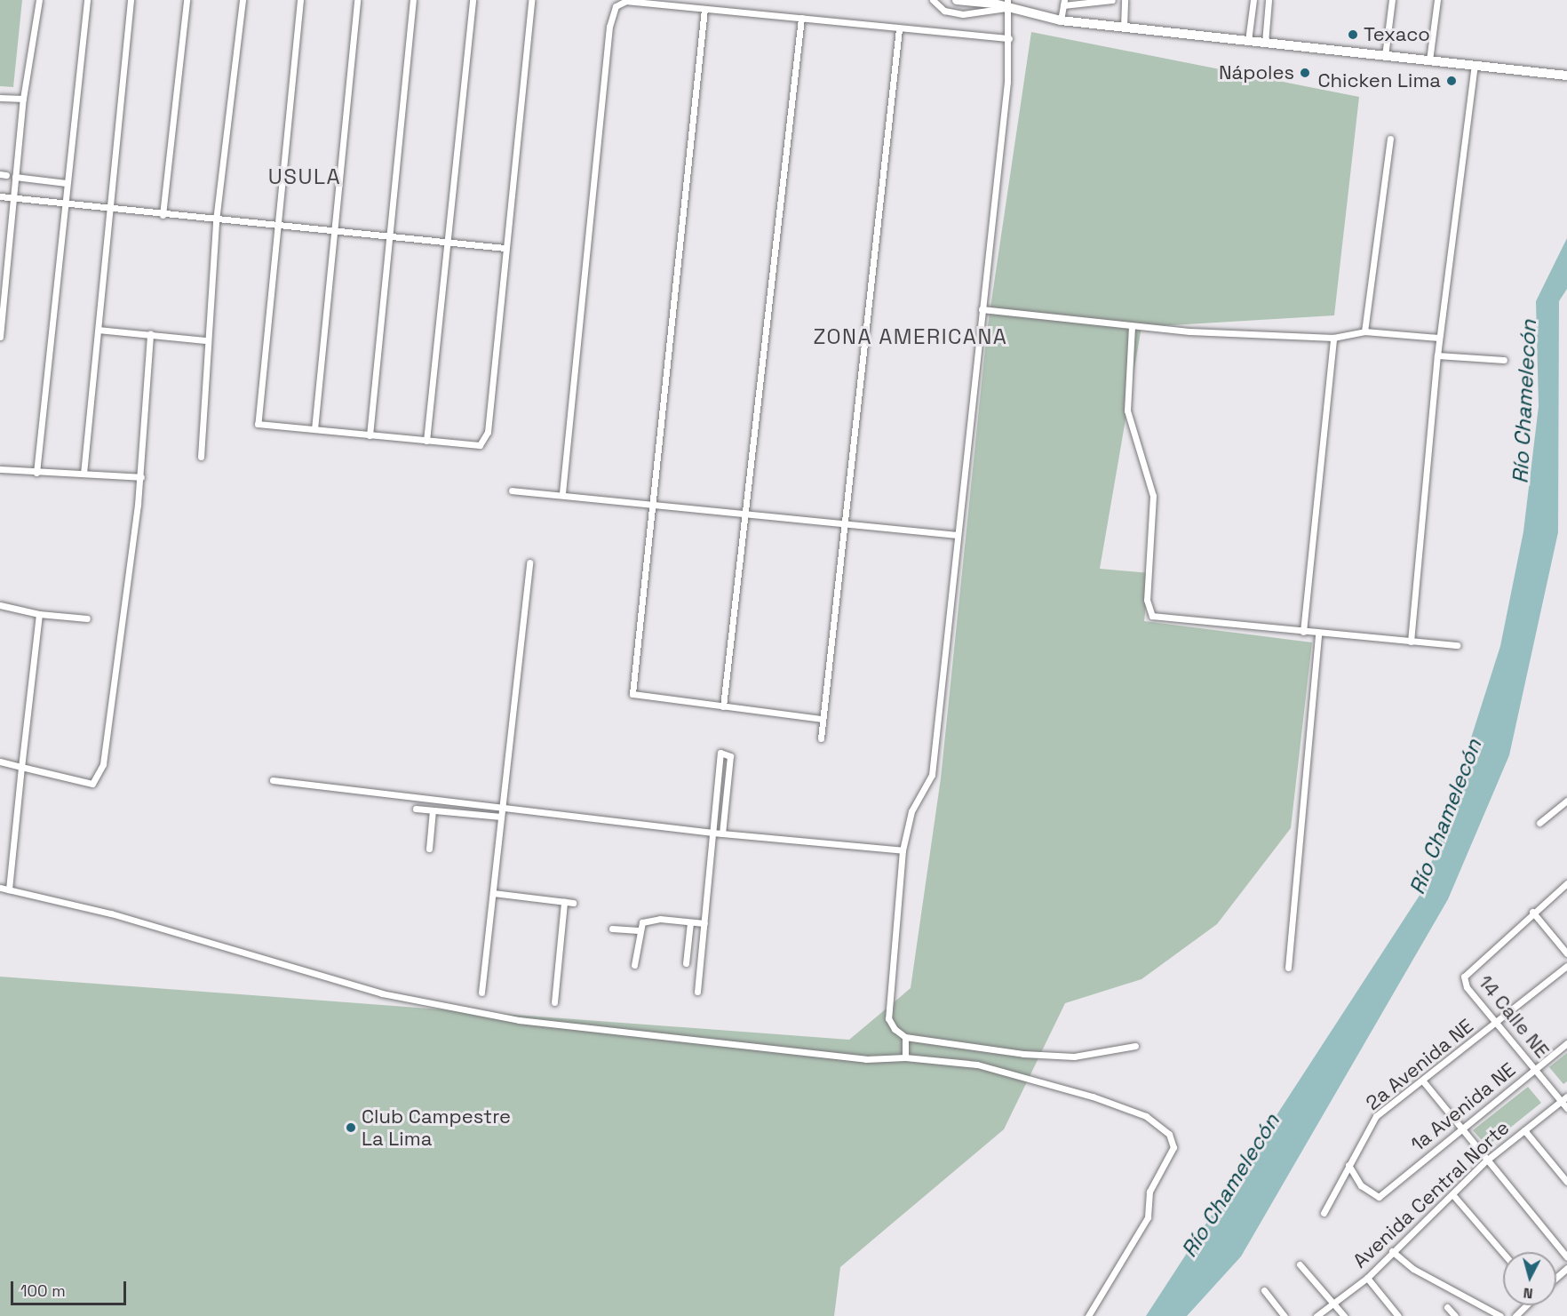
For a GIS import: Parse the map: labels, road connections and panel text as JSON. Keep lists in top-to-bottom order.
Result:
{
  "streets": {
    "street": [
      "14 Calle NE",
      "2a Avenida NE",
      "1a Avenida NE",
      "Avenida Central Norte"
    ]
  },
  "crossings": [
    ["14 Calle NE", "2a Avenida NE"],
    ["14 Calle NE", "1a Avenida NE"],
    ["14 Calle NE", "Avenida Central Norte"],
    ["2a Avenida NE", "1a Avenida NE"]
  ],
  "districts": ["USULA", "ZONA AMERICANA"],
  "water": ["Río Chamelecón"],
  "places": [
    "Texaco",
    "Nápoles",
    "Chicken Lima",
    "Club Campestre La Lima"
  ],
  "scale_bar": "100 m",
  "north": "bottom"
}
